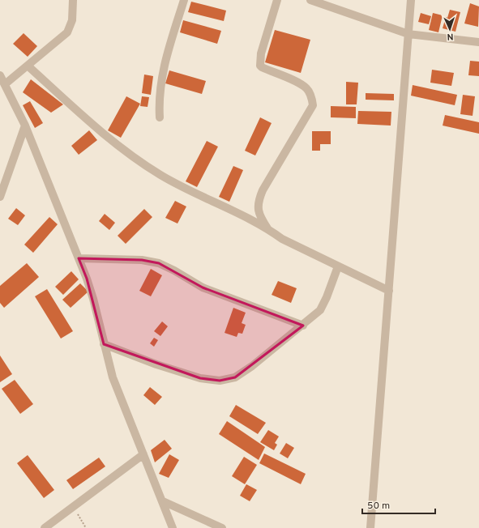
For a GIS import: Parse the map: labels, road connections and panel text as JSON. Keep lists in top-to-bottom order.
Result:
{
  "scale_bar": "50 m",
  "north": "bottom"
}
